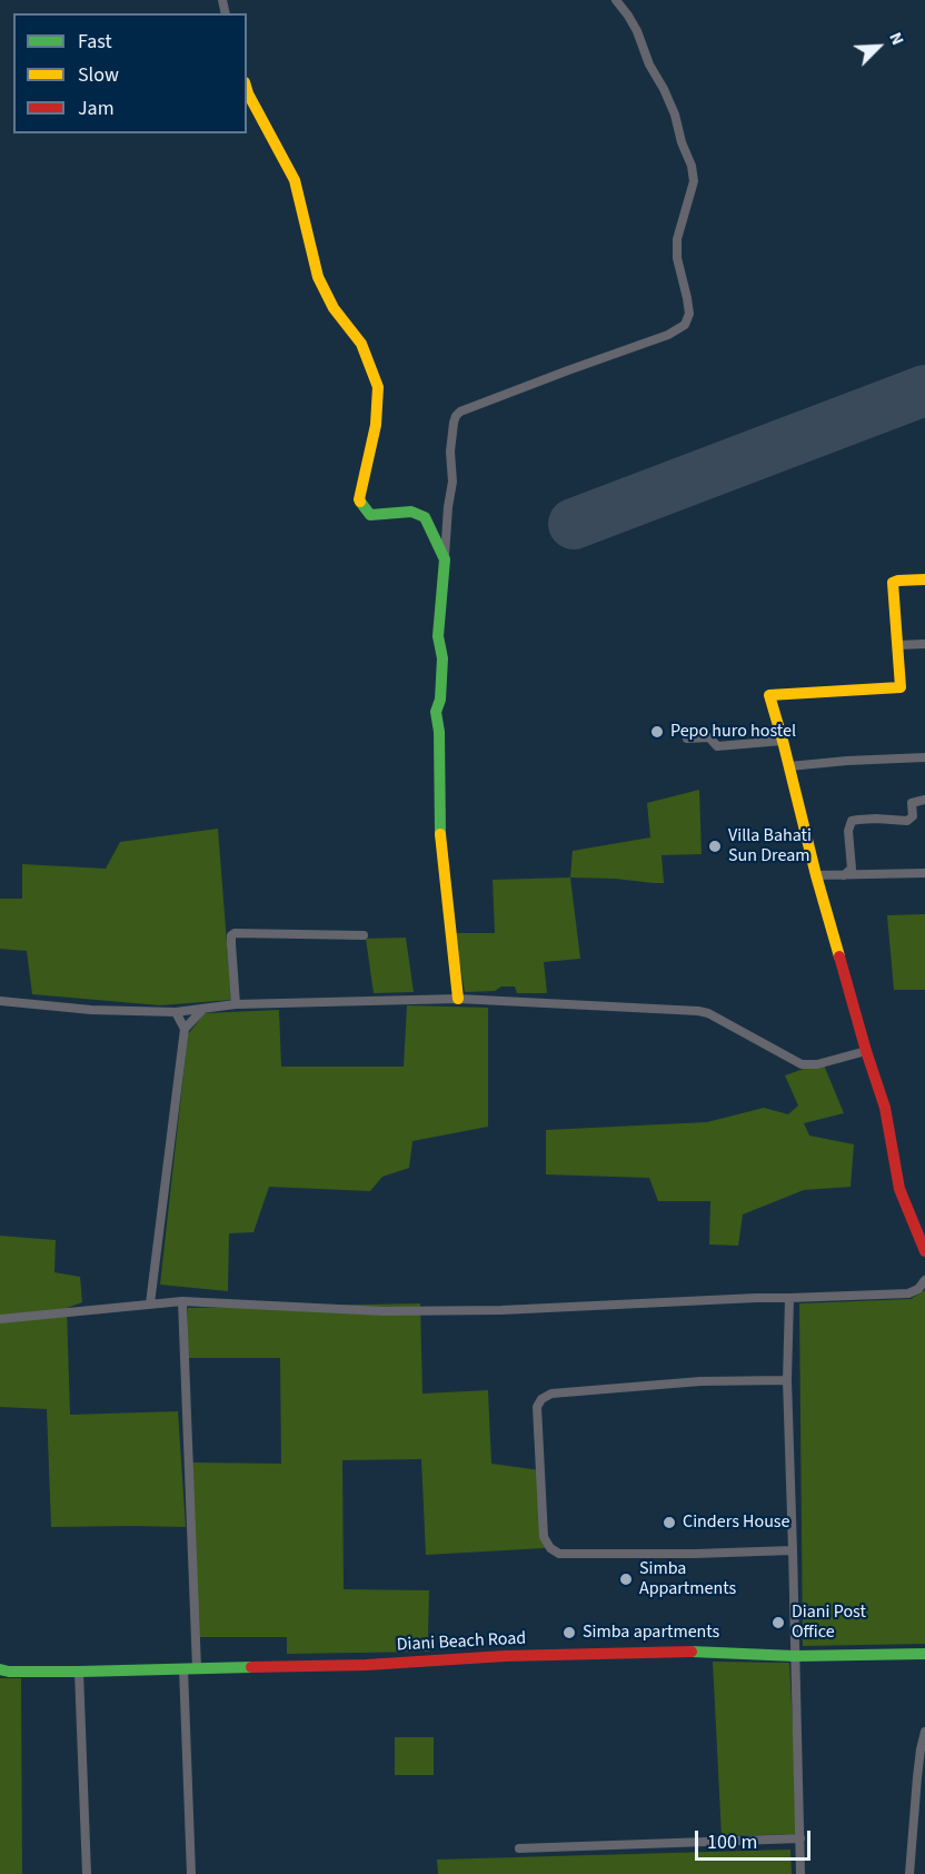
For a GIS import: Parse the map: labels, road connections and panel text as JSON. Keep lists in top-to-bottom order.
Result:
{
  "streets": {
    "street": ["Diani Beach Road"]
  },
  "places": [
    "Pepo huro hostel",
    "Villa Bahati Sun Dream",
    "Cinders House",
    "Simba Appartments",
    "Diani Post Office",
    "Simba apartments"
  ],
  "legend": ["Fast", "Slow", "Jam"],
  "scale_bar": "100 m",
  "north": "top right"
}
